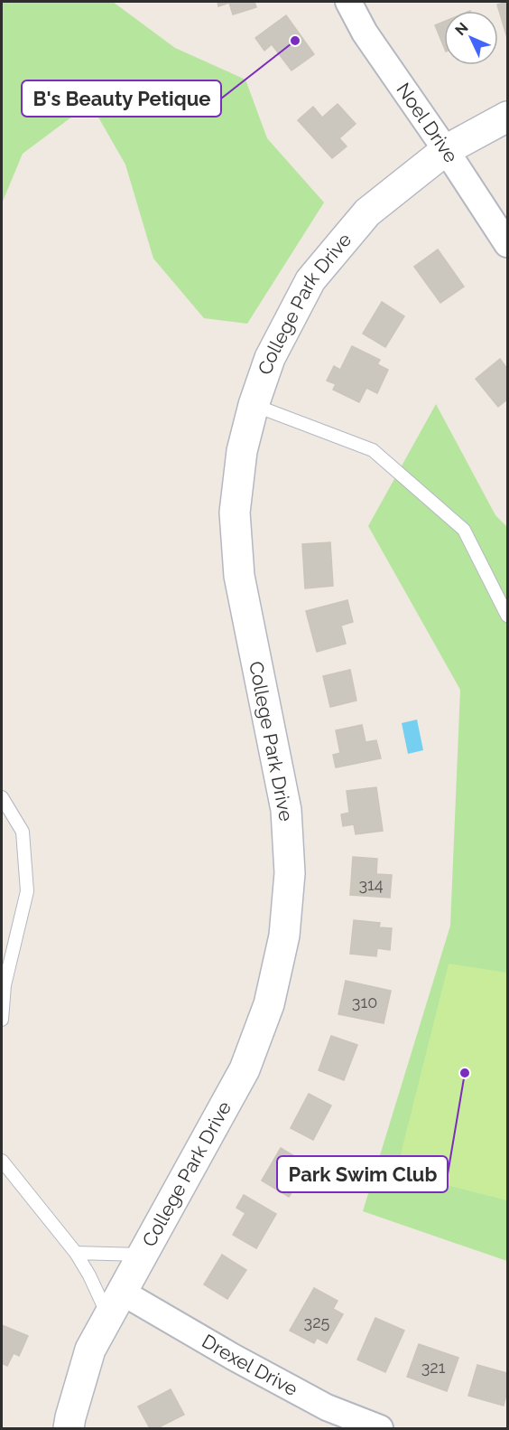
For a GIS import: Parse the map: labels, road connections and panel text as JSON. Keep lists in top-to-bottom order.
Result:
{
  "streets": {
    "street": ["Noel Drive", "College Park Drive", "Drexel Drive"]
  },
  "crossings": [
    ["Noel Drive", "College Park Drive"],
    ["College Park Drive", "Drexel Drive"]
  ],
  "places": ["B's Beauty Petique", "Park Swim Club"],
  "house_numbers": [
    "314",
    "310",
    "325",
    "321"
  ],
  "north": "top left"
}
